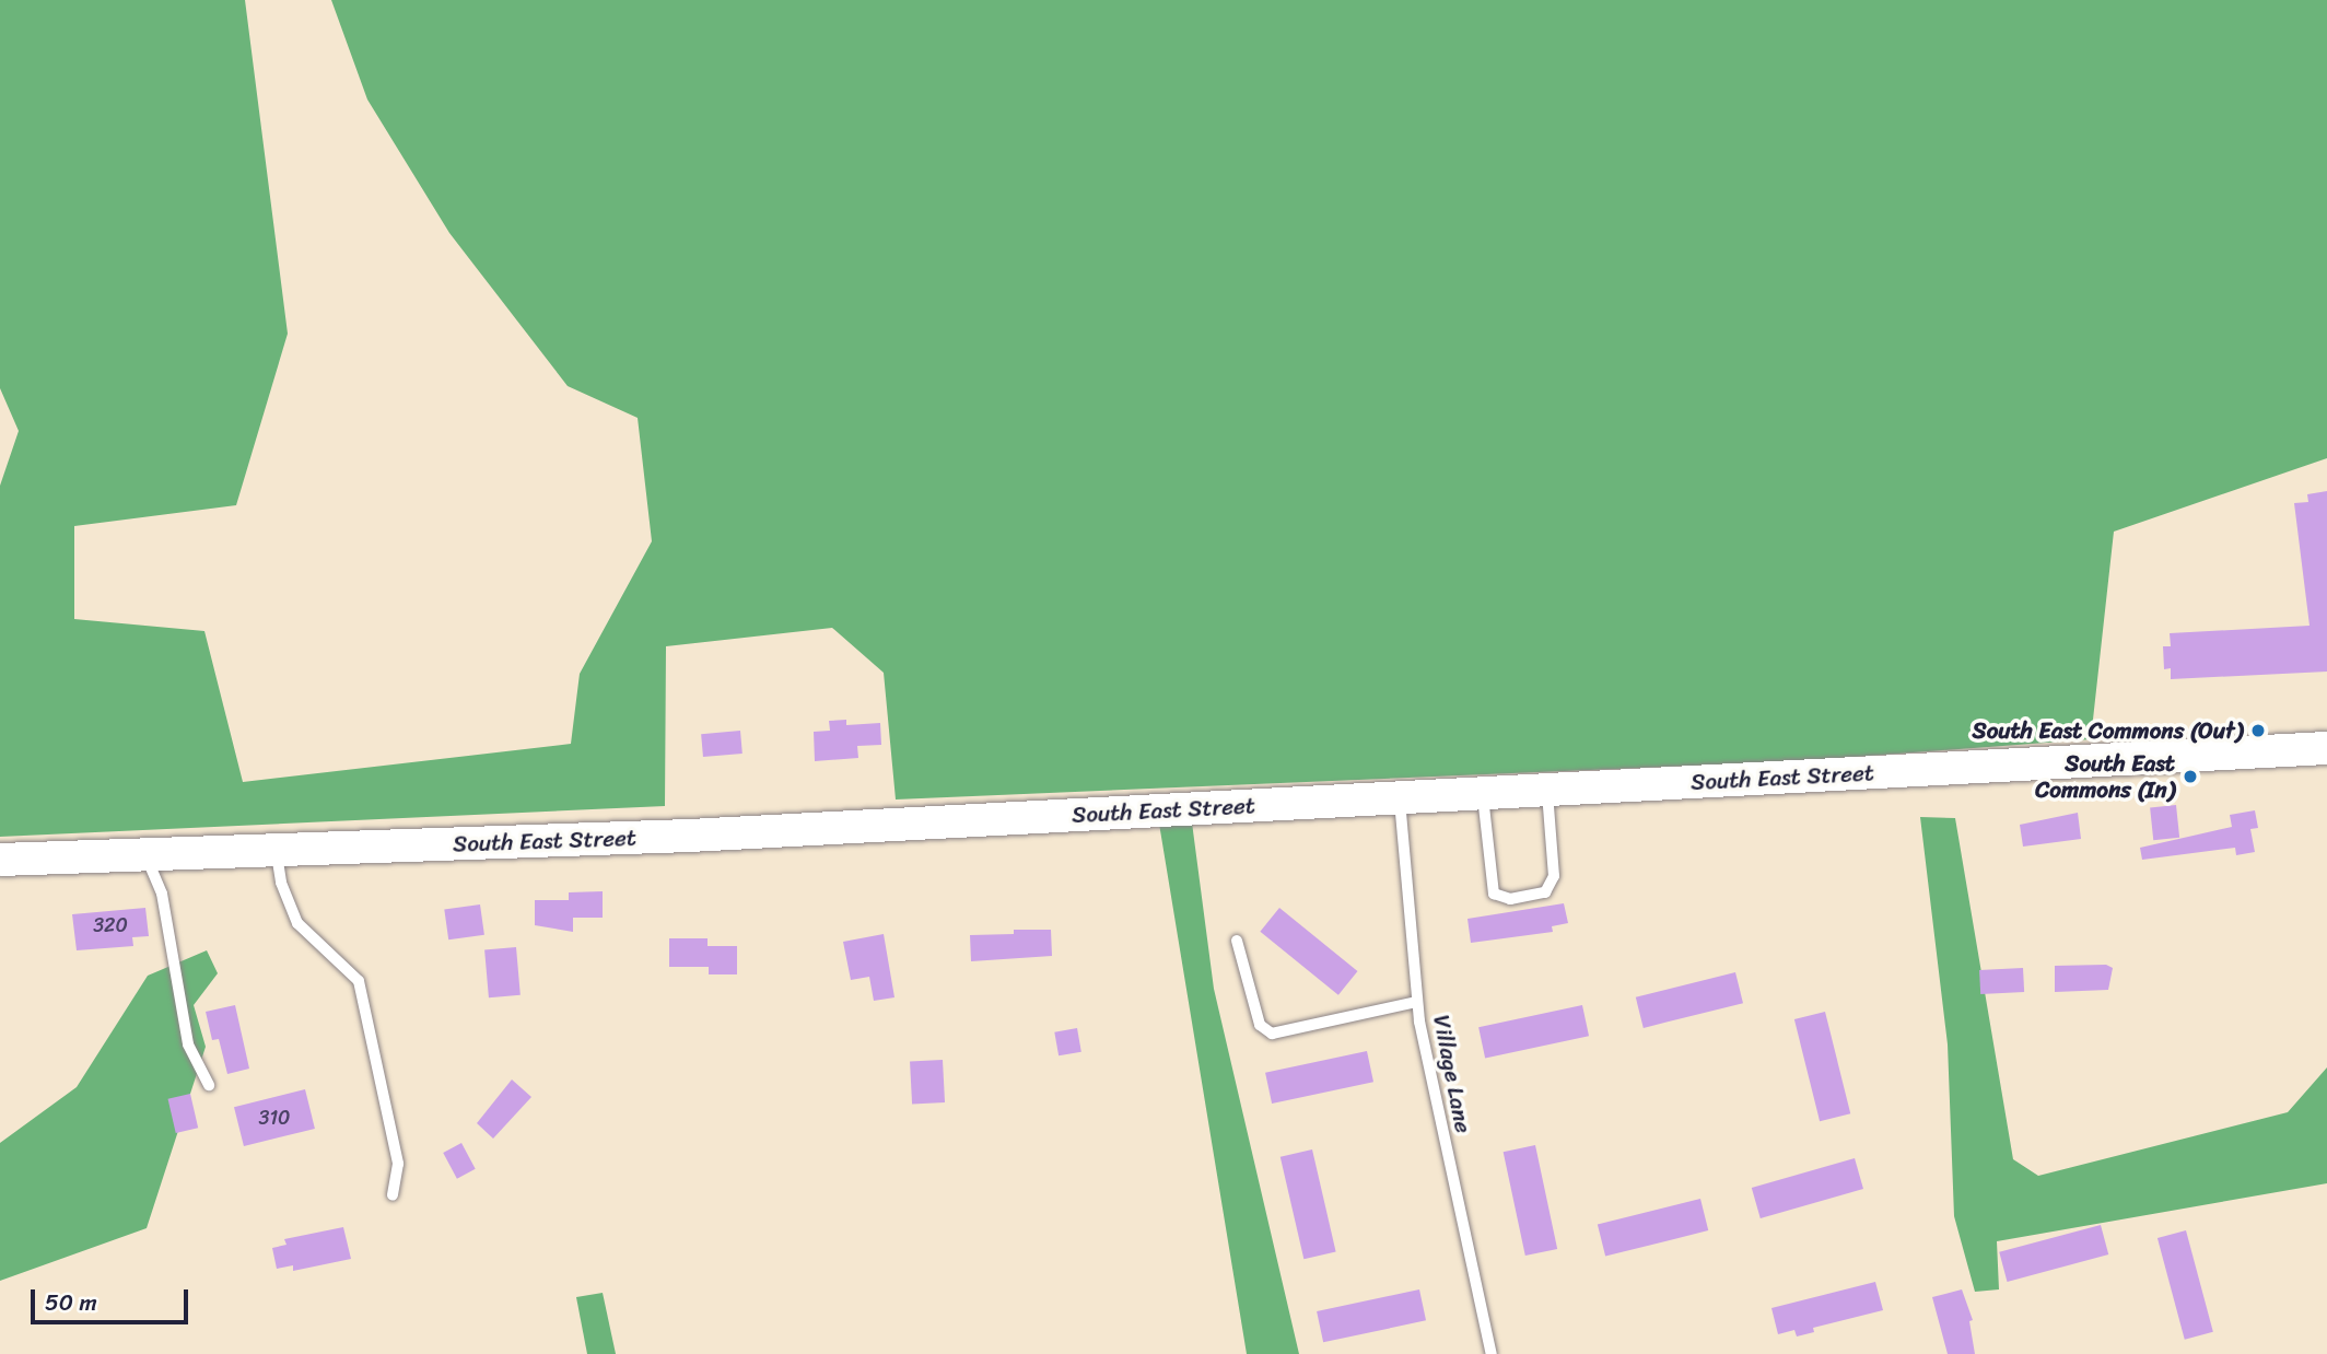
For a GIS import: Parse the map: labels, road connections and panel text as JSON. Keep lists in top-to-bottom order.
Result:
{
  "streets": {
    "main road": ["South East Street"],
    "lane": ["Village Lane"]
  },
  "crossings": [
    ["South East Street", "Village Lane"]
  ],
  "places": ["South East Commons (Out)", "South East Commons (In)"],
  "house_numbers": ["320", "310"],
  "scale_bar": "50 m"
}
